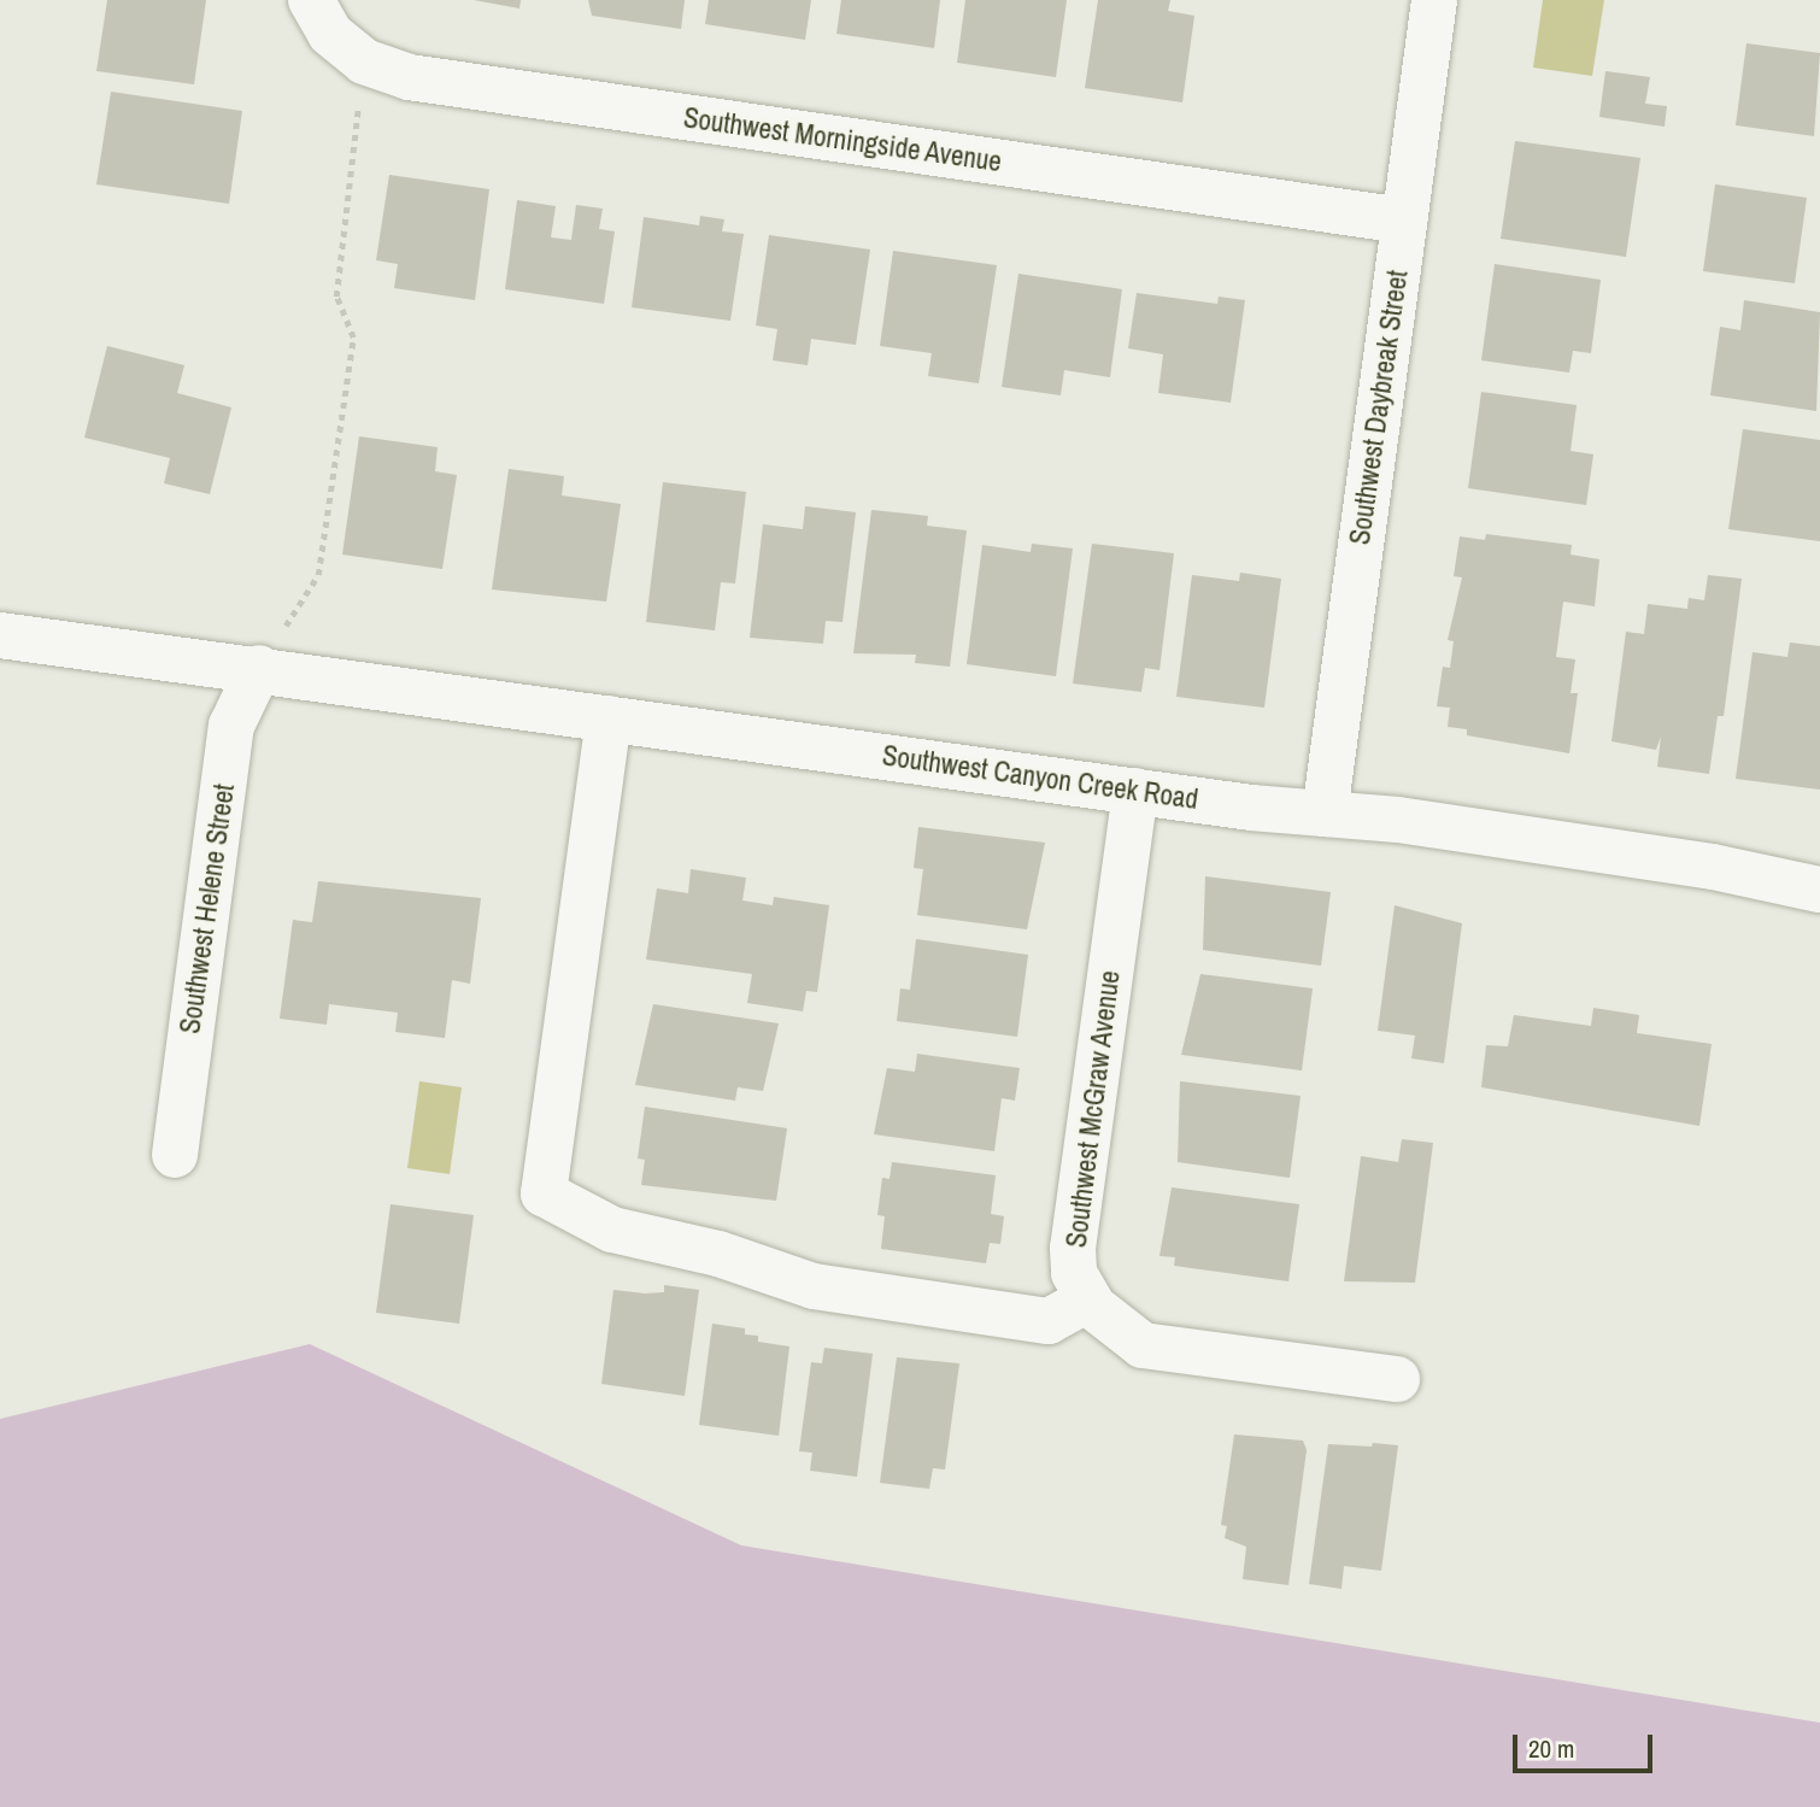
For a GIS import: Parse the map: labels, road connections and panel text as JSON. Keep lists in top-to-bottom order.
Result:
{
  "streets": {
    "street": [
      "Southwest Morningside Avenue",
      "Southwest Daybreak Street",
      "Southwest Canyon Creek Road",
      "Southwest Helene Street",
      "Southwest McGraw Avenue"
    ]
  },
  "crossings": [
    ["Southwest Morningside Avenue", "Southwest Daybreak Street"],
    ["Southwest Daybreak Street", "Southwest Canyon Creek Road"],
    ["Southwest Canyon Creek Road", "Southwest Helene Street"],
    ["Southwest Canyon Creek Road", "Southwest McGraw Avenue"]
  ],
  "scale_bar": "20 m"
}
